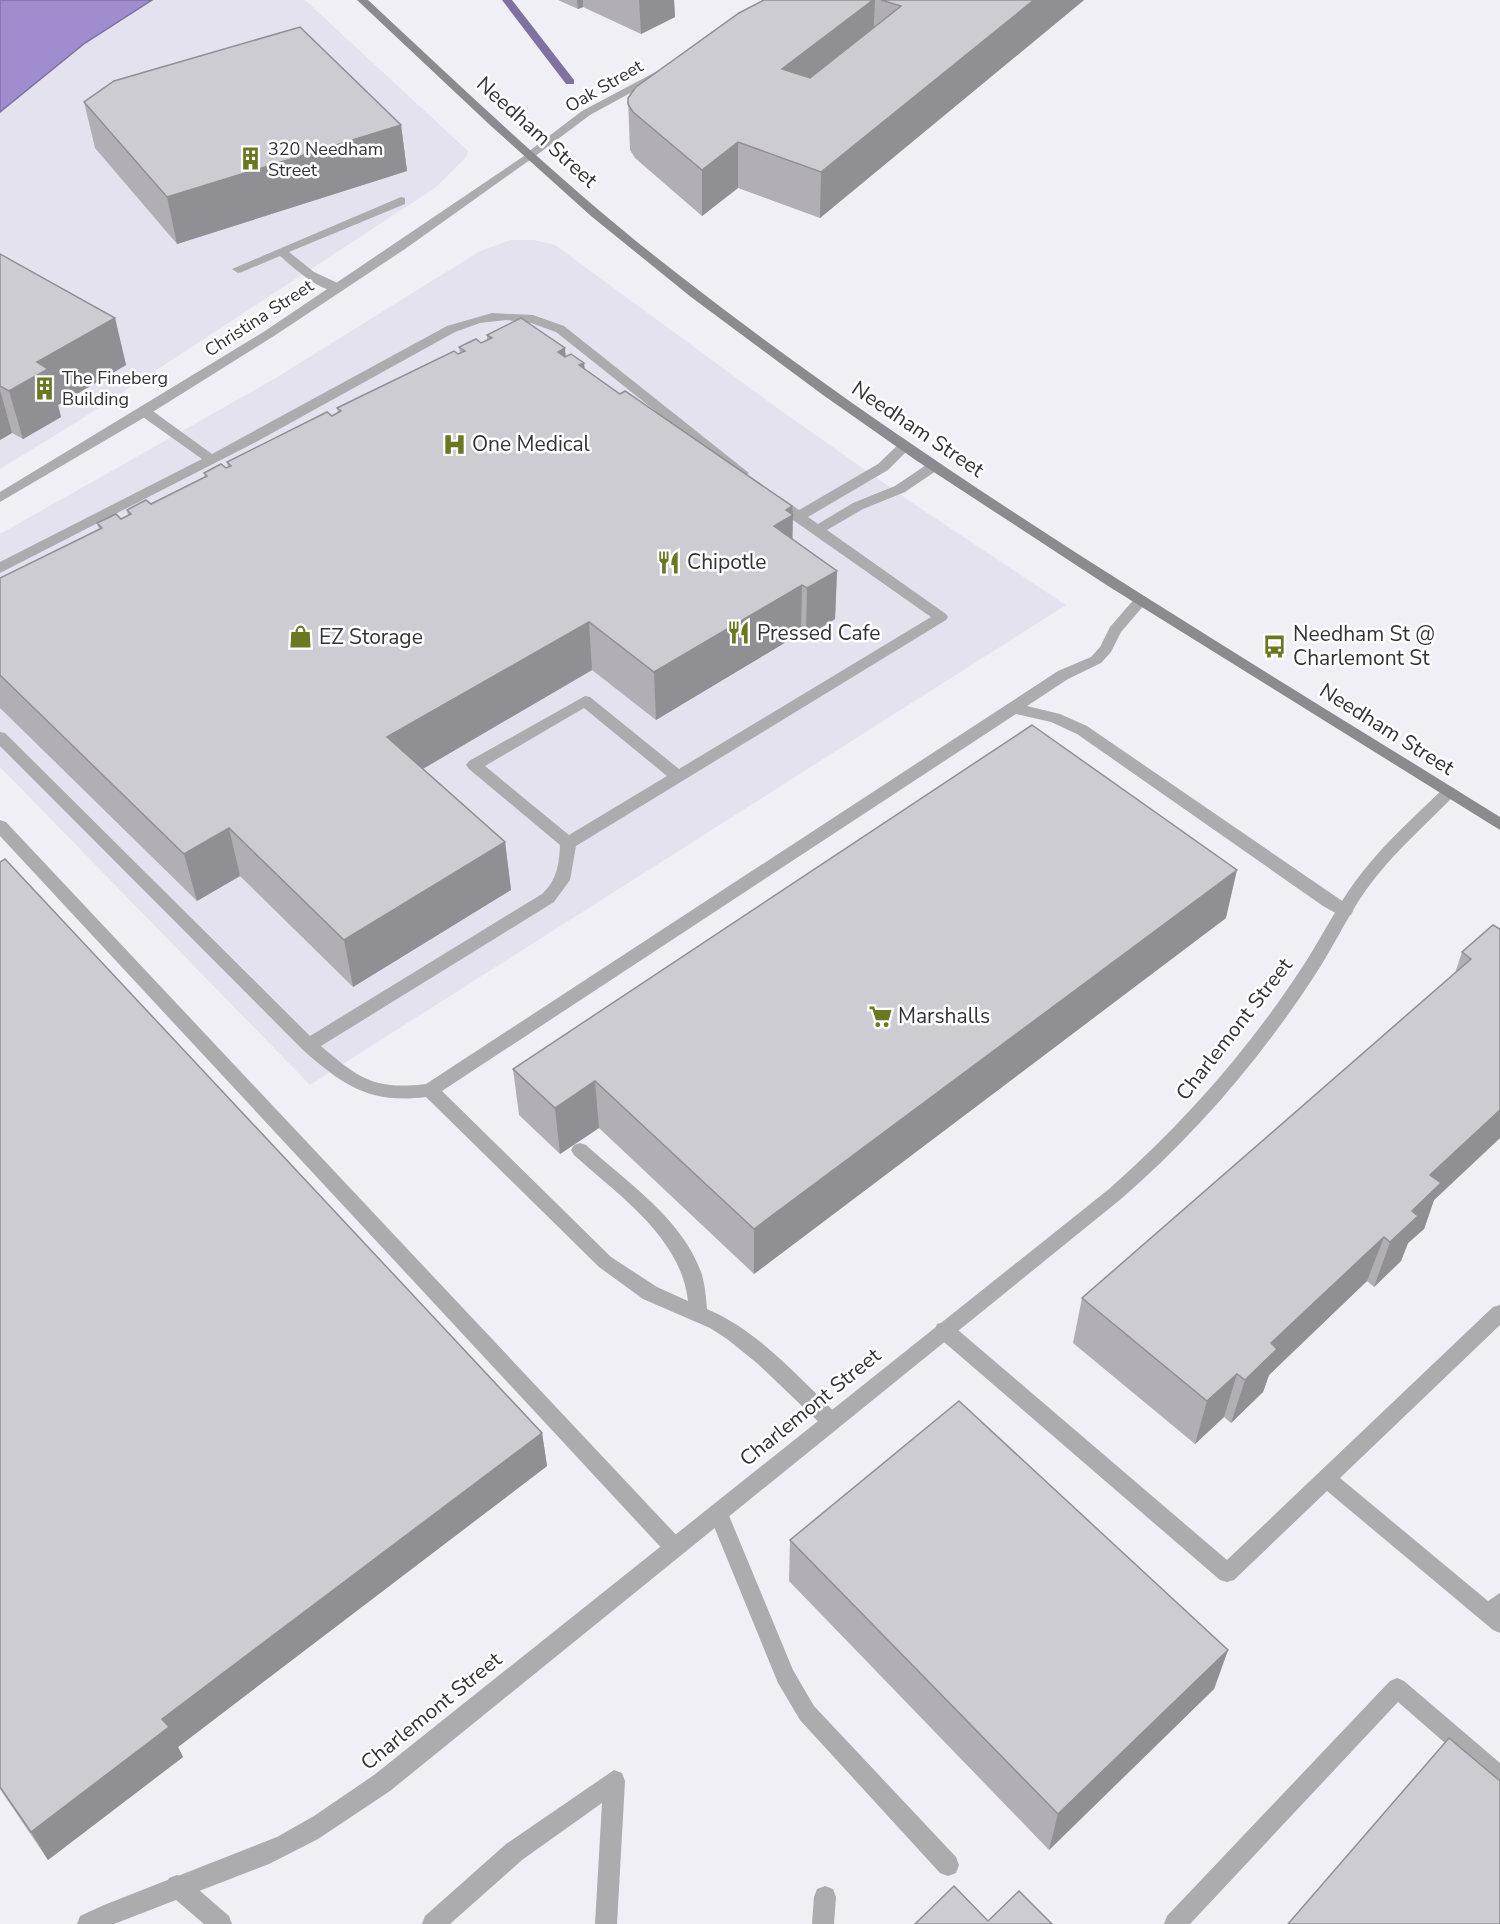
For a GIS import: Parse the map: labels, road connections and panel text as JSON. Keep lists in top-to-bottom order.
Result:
{
  "streets": {
    "main road": ["Needham Street"],
    "street": ["Oak Street", "Christina Street", "Charlemont Street"]
  },
  "crossings": [
    ["Oak Street", "Needham Street"],
    ["Oak Street", "Christina Street"],
    ["Needham Street", "Christina Street"],
    ["Needham Street", "Charlemont Street"]
  ],
  "places": {
    "building": ["320 Needham Street", "The Fineberg Building"],
    "hospital": ["One Medical"],
    "restaurant": ["Chipotle", "Pressed Cafe"],
    "shop": ["EZ Storage"],
    "bus stop": ["Needham St @ Charlemont St"],
    "supermarket": ["Marshalls"]
  }
}
